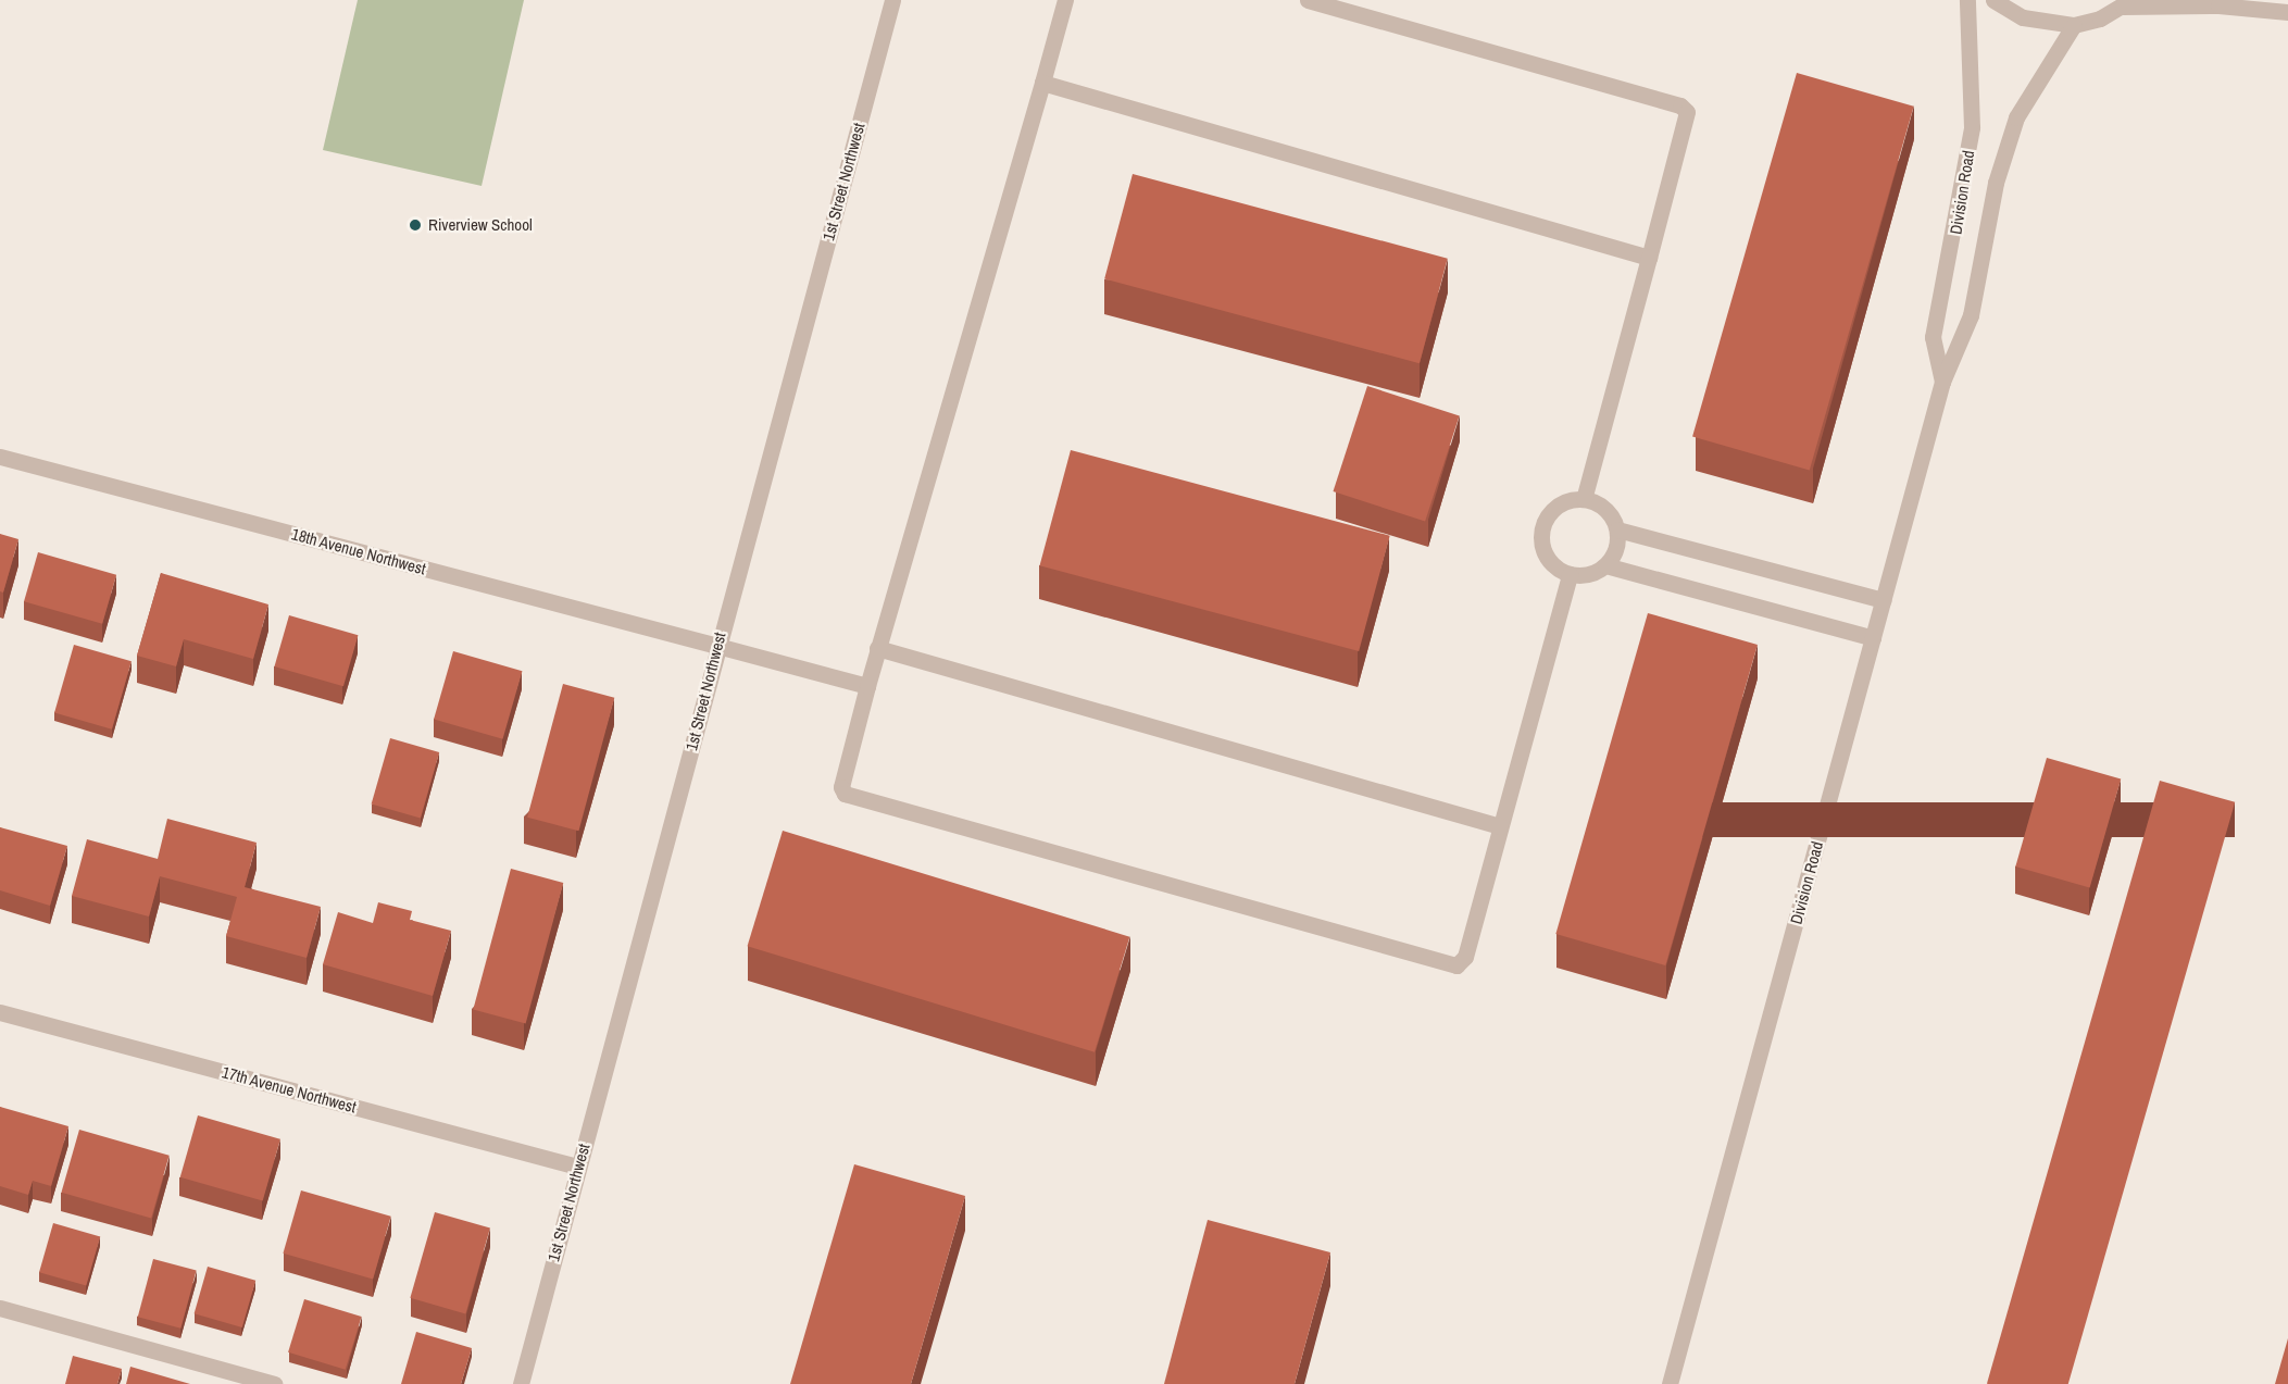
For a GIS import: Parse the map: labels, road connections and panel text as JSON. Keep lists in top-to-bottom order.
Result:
{
  "streets": {
    "street": [
      "1st Street Northwest",
      "Division Road",
      "18th Avenue Northwest",
      "17th Avenue Northwest"
    ]
  },
  "crossings": [
    ["1st Street Northwest", "18th Avenue Northwest"],
    ["1st Street Northwest", "17th Avenue Northwest"]
  ],
  "places": ["Riverview School"]
}
